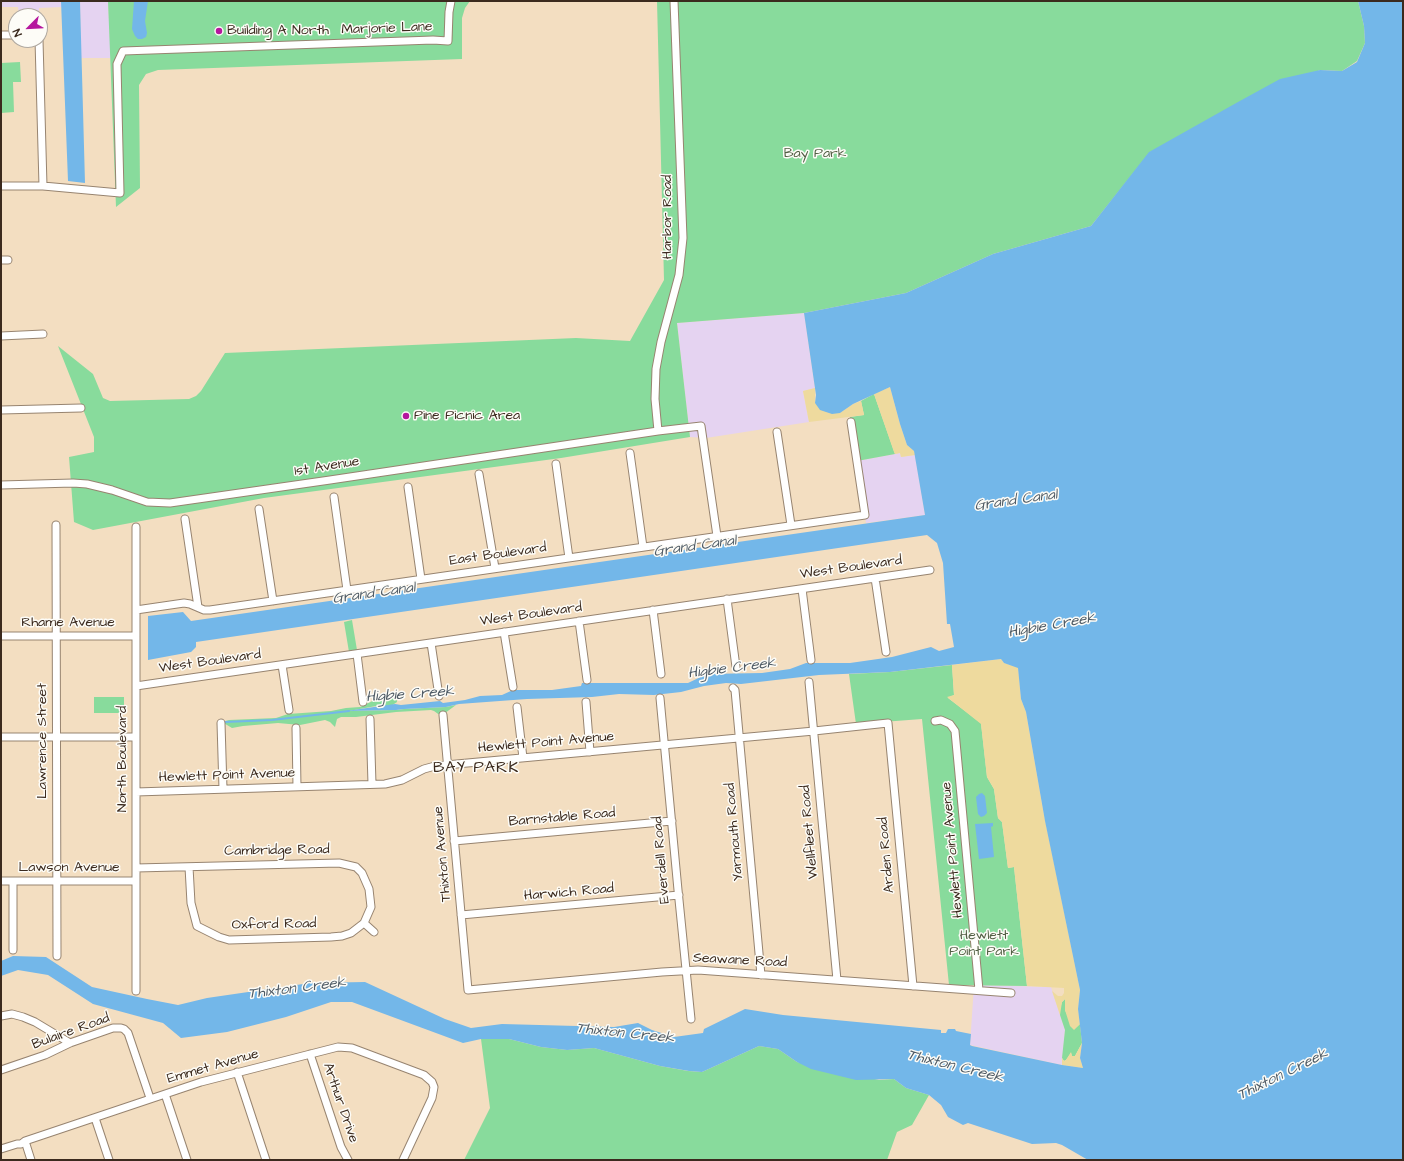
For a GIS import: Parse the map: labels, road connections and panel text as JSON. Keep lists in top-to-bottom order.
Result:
{
  "streets": {
    "street": [
      "Marjorie Lane",
      "Harbor Road",
      "1st Avenue",
      "East Boulevard",
      "West Boulevard",
      "Rhame Avenue",
      "Lawrence Street",
      "Hewlett Point Avenue",
      "North Boulevard",
      "Barnstable Road",
      "Yarmouth Road",
      "Wellfleet Road",
      "Cambridge Road",
      "Thixton Avenue",
      "Arden Road",
      "Everdell Road",
      "Lawson Avenue",
      "Harwich Road",
      "Oxford Road",
      "Seawane Road",
      "Bulaire Road",
      "Emmet Avenue",
      "Arthur Drive"
    ]
  },
  "crossings": [
    ["Harbor Road", "1st Avenue"],
    ["1st Avenue", "East Boulevard"],
    ["East Boulevard", "North Boulevard"],
    ["West Boulevard", "North Boulevard"],
    ["Rhame Avenue", "Lawrence Street"],
    ["Rhame Avenue", "North Boulevard"],
    ["Lawrence Street", "Lawson Avenue"],
    ["Hewlett Point Avenue", "North Boulevard"],
    ["Hewlett Point Avenue", "Yarmouth Road"],
    ["Hewlett Point Avenue", "Wellfleet Road"],
    ["Hewlett Point Avenue", "Thixton Avenue"],
    ["Hewlett Point Avenue", "Arden Road"],
    ["Hewlett Point Avenue", "Everdell Road"],
    ["Hewlett Point Avenue", "Seawane Road"],
    ["North Boulevard", "Cambridge Road"],
    ["North Boulevard", "Lawson Avenue"],
    ["Barnstable Road", "Thixton Avenue"],
    ["Barnstable Road", "Everdell Road"],
    ["Yarmouth Road", "Seawane Road"],
    ["Wellfleet Road", "Seawane Road"],
    ["Cambridge Road", "Oxford Road"],
    ["Thixton Avenue", "Harwich Road"],
    ["Thixton Avenue", "Seawane Road"],
    ["Arden Road", "Seawane Road"],
    ["Everdell Road", "Harwich Road"],
    ["Everdell Road", "Seawane Road"],
    ["Bulaire Road", "Emmet Avenue"],
    ["Emmet Avenue", "Arthur Drive"]
  ],
  "districts": ["BAY PARK"],
  "water": ["Grand Canal", "Higbie Creek", "Thixton Creek"],
  "parks": ["Bay Park", "Hewlett Point Park"],
  "places": ["Building A North", "Pine Picnic Area"],
  "north": "bottom left"
}
